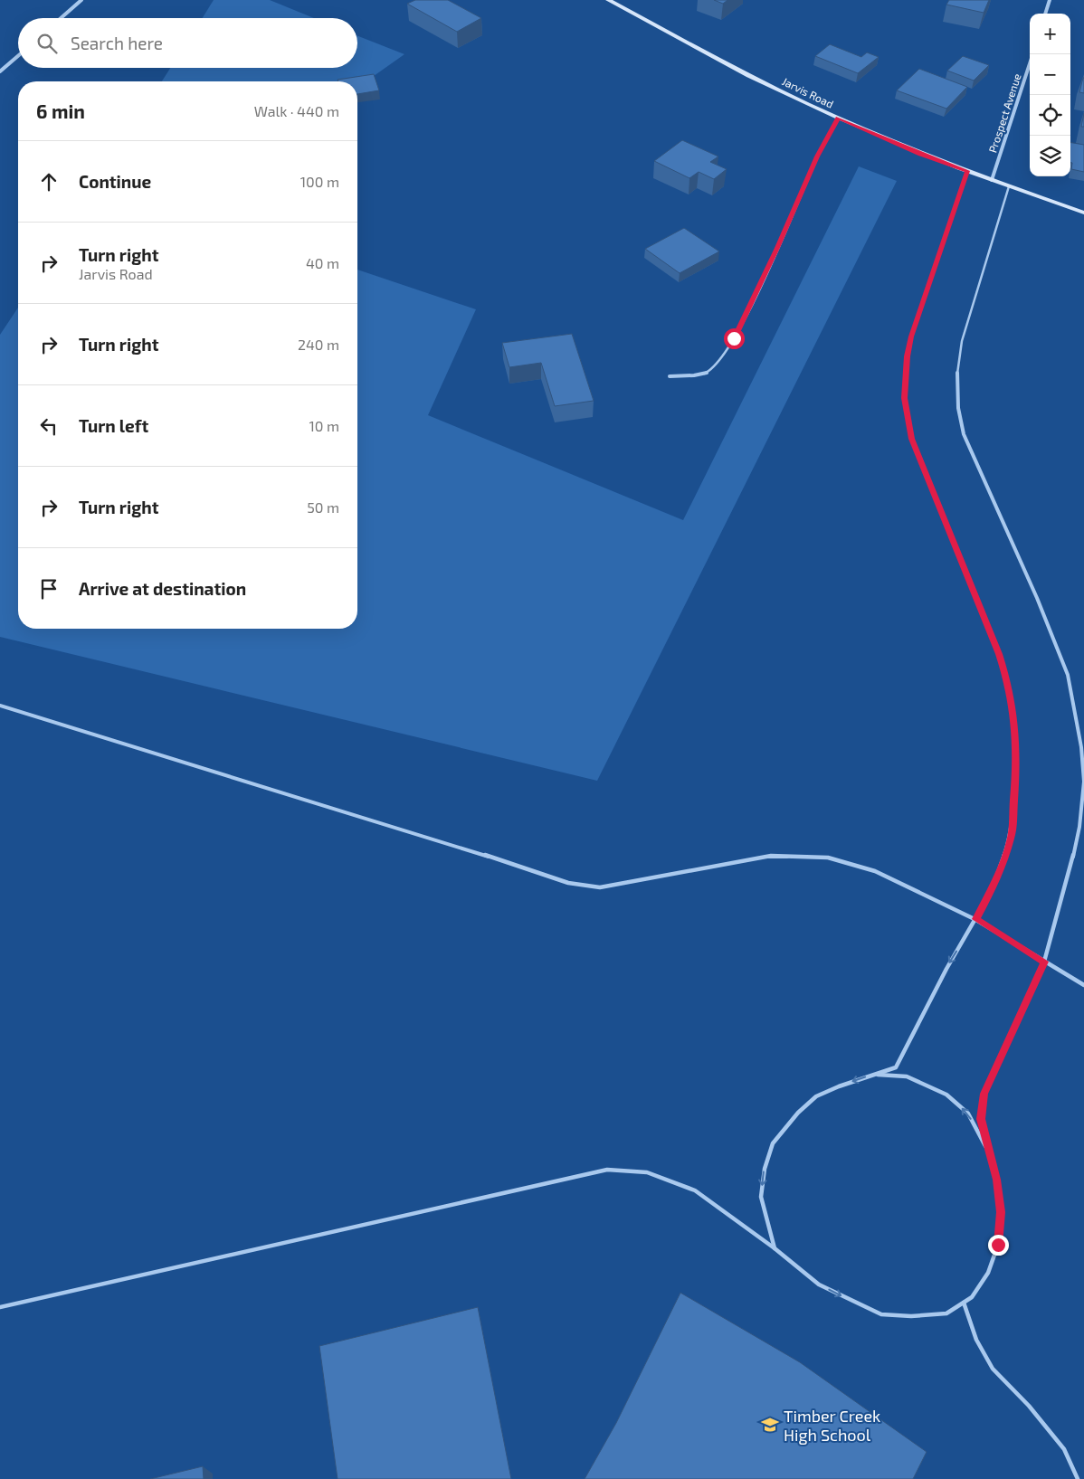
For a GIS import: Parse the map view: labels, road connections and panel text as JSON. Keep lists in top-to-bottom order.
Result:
{
  "streets": {
    "street": ["Jarvis Road", "Prospect Avenue"]
  },
  "crossings": [
    ["Jarvis Road", "Prospect Avenue"]
  ],
  "places": {
    "school or university": ["Timber Creek High School"]
  },
  "page": {
    "map_buttons": ["+", "−"],
    "search": "Search here",
    "heading": ["6 min", "Walk · 440 m"],
    "list": [
      ["Continue", "100 m"],
      ["Turn right", "Jarvis Road", "40 m"],
      ["Turn right", "240 m"],
      ["Turn left", "10 m"],
      ["Turn right", "50 m"],
      "Arrive at destination"
    ]
  }
}
